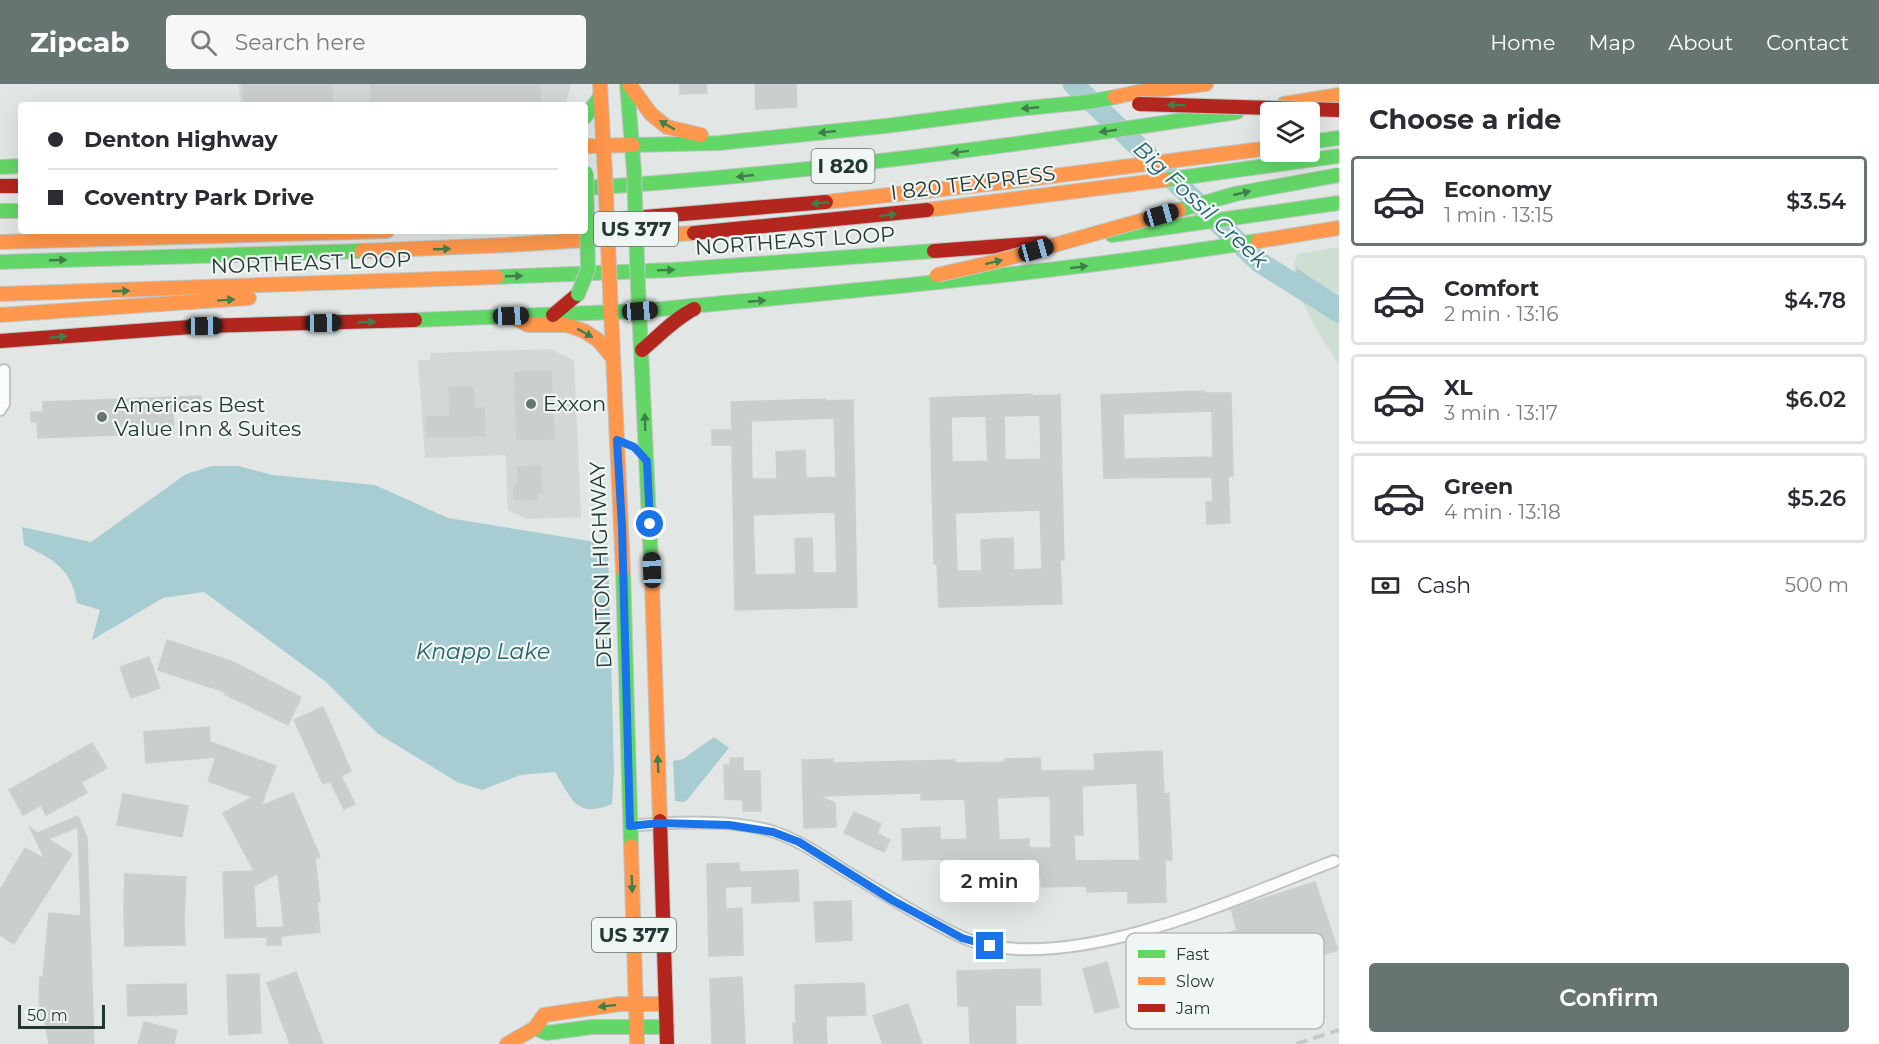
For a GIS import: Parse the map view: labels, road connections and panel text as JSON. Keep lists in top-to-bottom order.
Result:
{
  "streets": {
    "main road": [
      "I 820",
      "I 820 TEXPRESS",
      "US 377",
      "NORTHEAST LOOP",
      "DENTON HIGHWAY"
    ]
  },
  "water": ["Big Fossil Creek", "Knapp Lake"],
  "places": ["Exxon", "Americas Best Value Inn & Suites"],
  "legend": ["Fast", "Slow", "Jam"],
  "scale_bar": "50 m",
  "page": {
    "header": "Zipcab",
    "search": "Search here",
    "nav": [
      "Home",
      "Map",
      "About",
      "Contact"
    ],
    "heading": "Choose a ride",
    "banner": ["Denton Highway", "Coventry Park Drive"],
    "list": [
      {
        "name": "Economy",
        "note": "1 min · 13:15",
        "value": "$3.54"
      },
      {
        "name": "Comfort",
        "note": "2 min · 13:16",
        "value": "$4.78"
      },
      {
        "name": "XL",
        "note": "3 min · 13:17",
        "value": "$6.02"
      },
      {
        "name": "Green",
        "note": "4 min · 13:18",
        "value": "$5.26"
      }
    ],
    "pay": ["Cash", "500 m"],
    "bubble": "2 min",
    "buttons": "Confirm",
    "scale": "50 m"
  }
}
